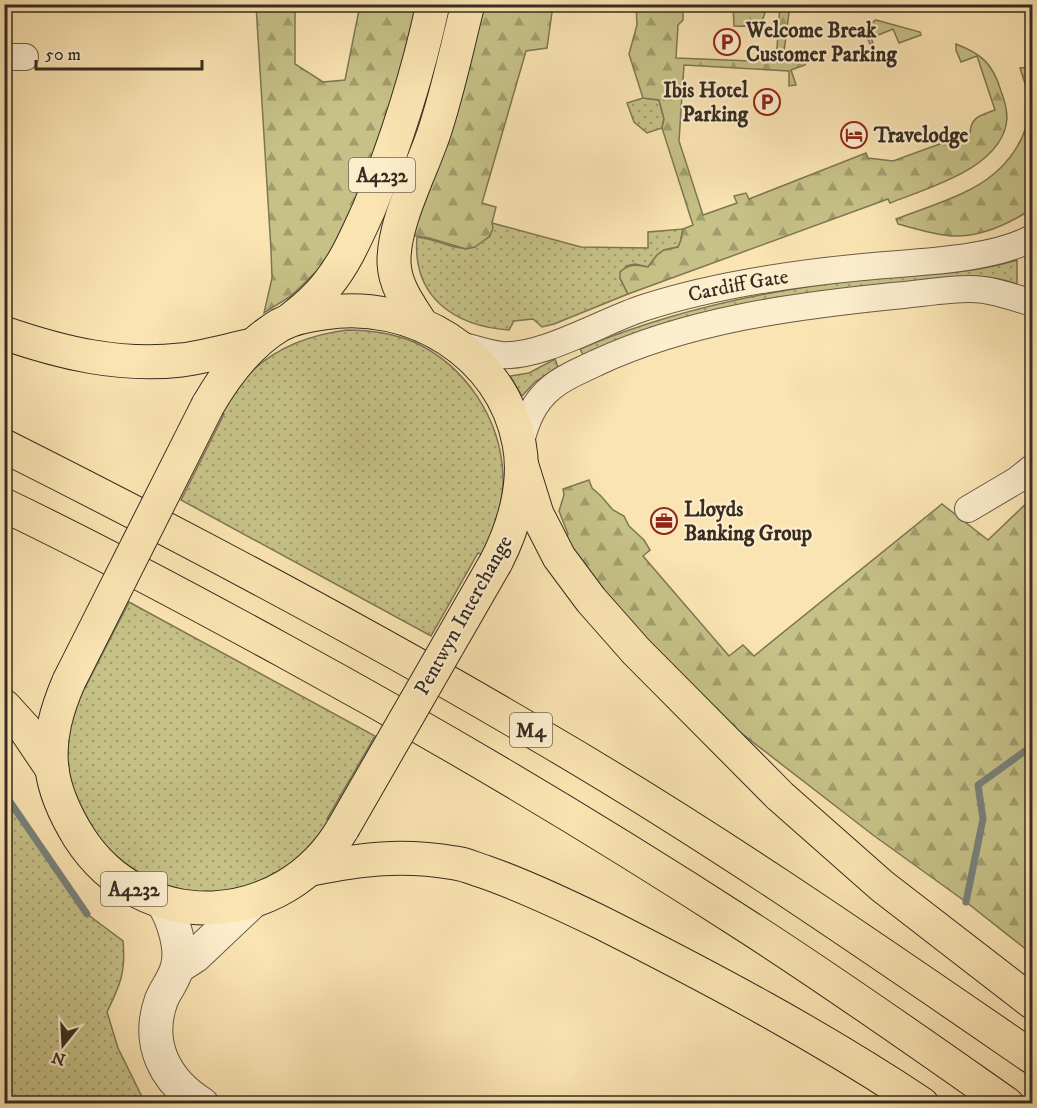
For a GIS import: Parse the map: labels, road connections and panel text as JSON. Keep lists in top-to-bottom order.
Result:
{
  "streets": {
    "main road": ["A4232", "Pentwyn Interchange", "M4"],
    "street": ["Cardiff Gate"]
  },
  "crossings": [
    ["A4232", "Pentwyn Interchange"],
    ["Cardiff Gate", "Pentwyn Interchange"]
  ],
  "places": {
    "parking": ["Welcome Break Customer Parking", "Ibis Hotel Parking"],
    "hotel": ["Travelodge"],
    "office": ["Lloyds Banking Group"]
  },
  "scale_bar": "50 m",
  "north": "bottom"
}
